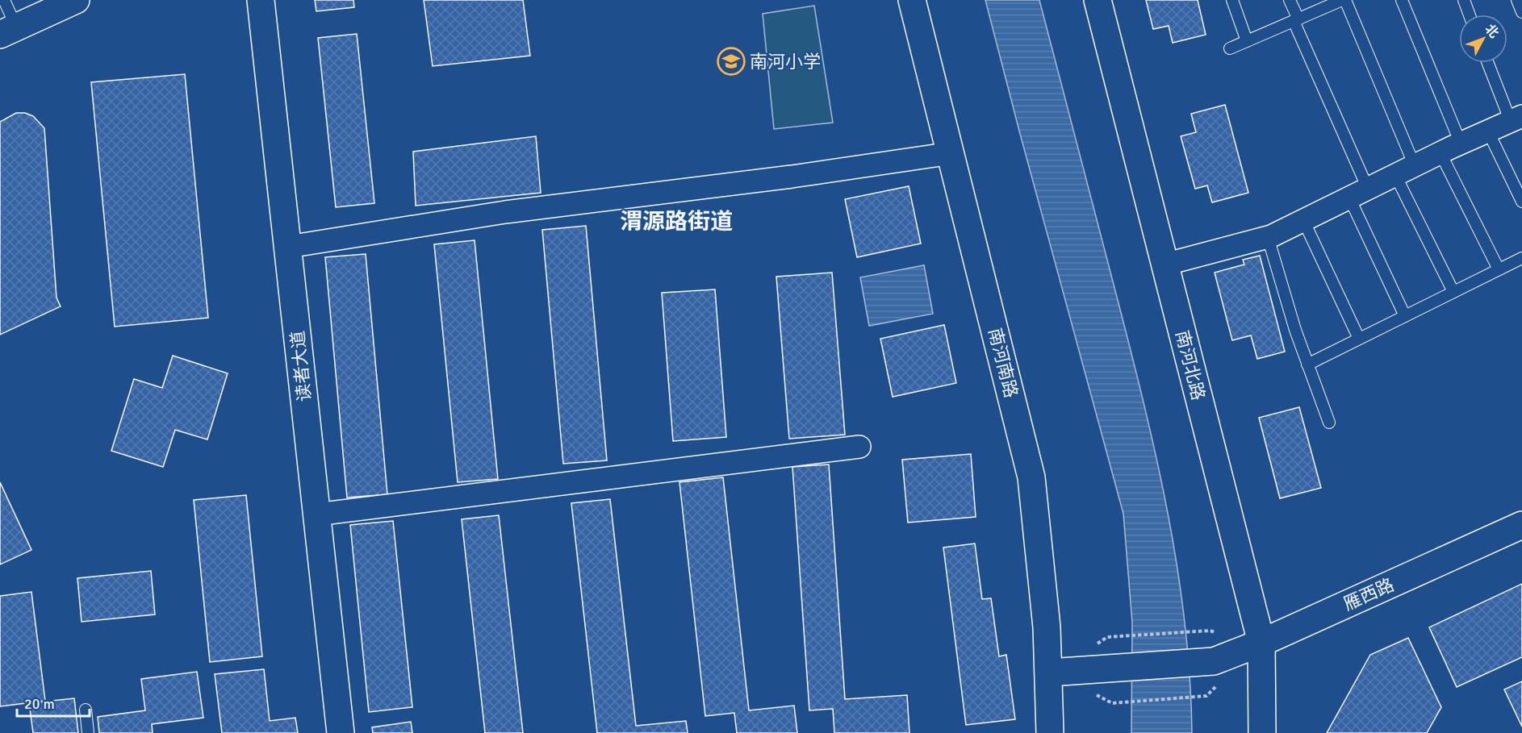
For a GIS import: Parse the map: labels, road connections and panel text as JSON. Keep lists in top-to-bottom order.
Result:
{
  "streets": {
    "street": [
      "南河南路",
      "南河北路",
      "读者大道",
      "雁西路"
    ]
  },
  "crossings": [
    ["南河南路", "雁西路"],
    ["南河北路", "雁西路"]
  ],
  "districts": ["渭源路街道"],
  "places": {
    "school or university": ["南河小学"]
  },
  "scale_bar": "20 m",
  "north": "top right"
}
